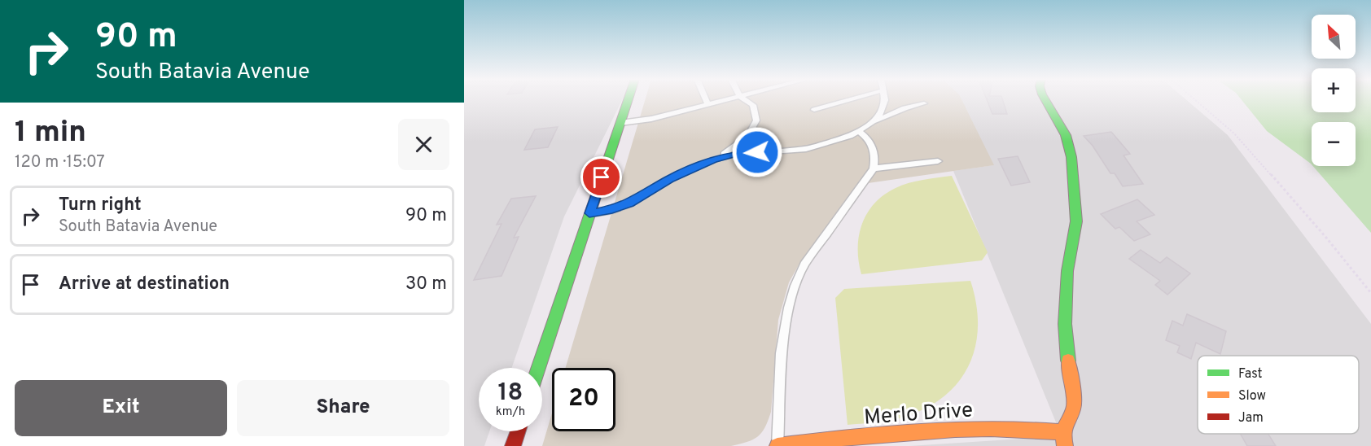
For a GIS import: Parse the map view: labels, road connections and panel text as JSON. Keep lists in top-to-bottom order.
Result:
{
  "streets": {
    "street": ["Merlo Drive"]
  },
  "legend": ["Fast", "Slow", "Jam"],
  "north": "top left",
  "page": {
    "turn": ["90 m", "South Batavia Avenue"],
    "map_buttons": ["+", "−"],
    "heading": ["1 min", "120 m · 15:07"],
    "list": [
      {
        "name": "Turn right",
        "note": "South Batavia Avenue",
        "value": "90 m"
      },
      {
        "name": "Arrive at destination",
        "value": "30 m"
      }
    ],
    "speed": "18 km/h",
    "limit": "20",
    "buttons": ["Exit", "Share"]
  }
}
